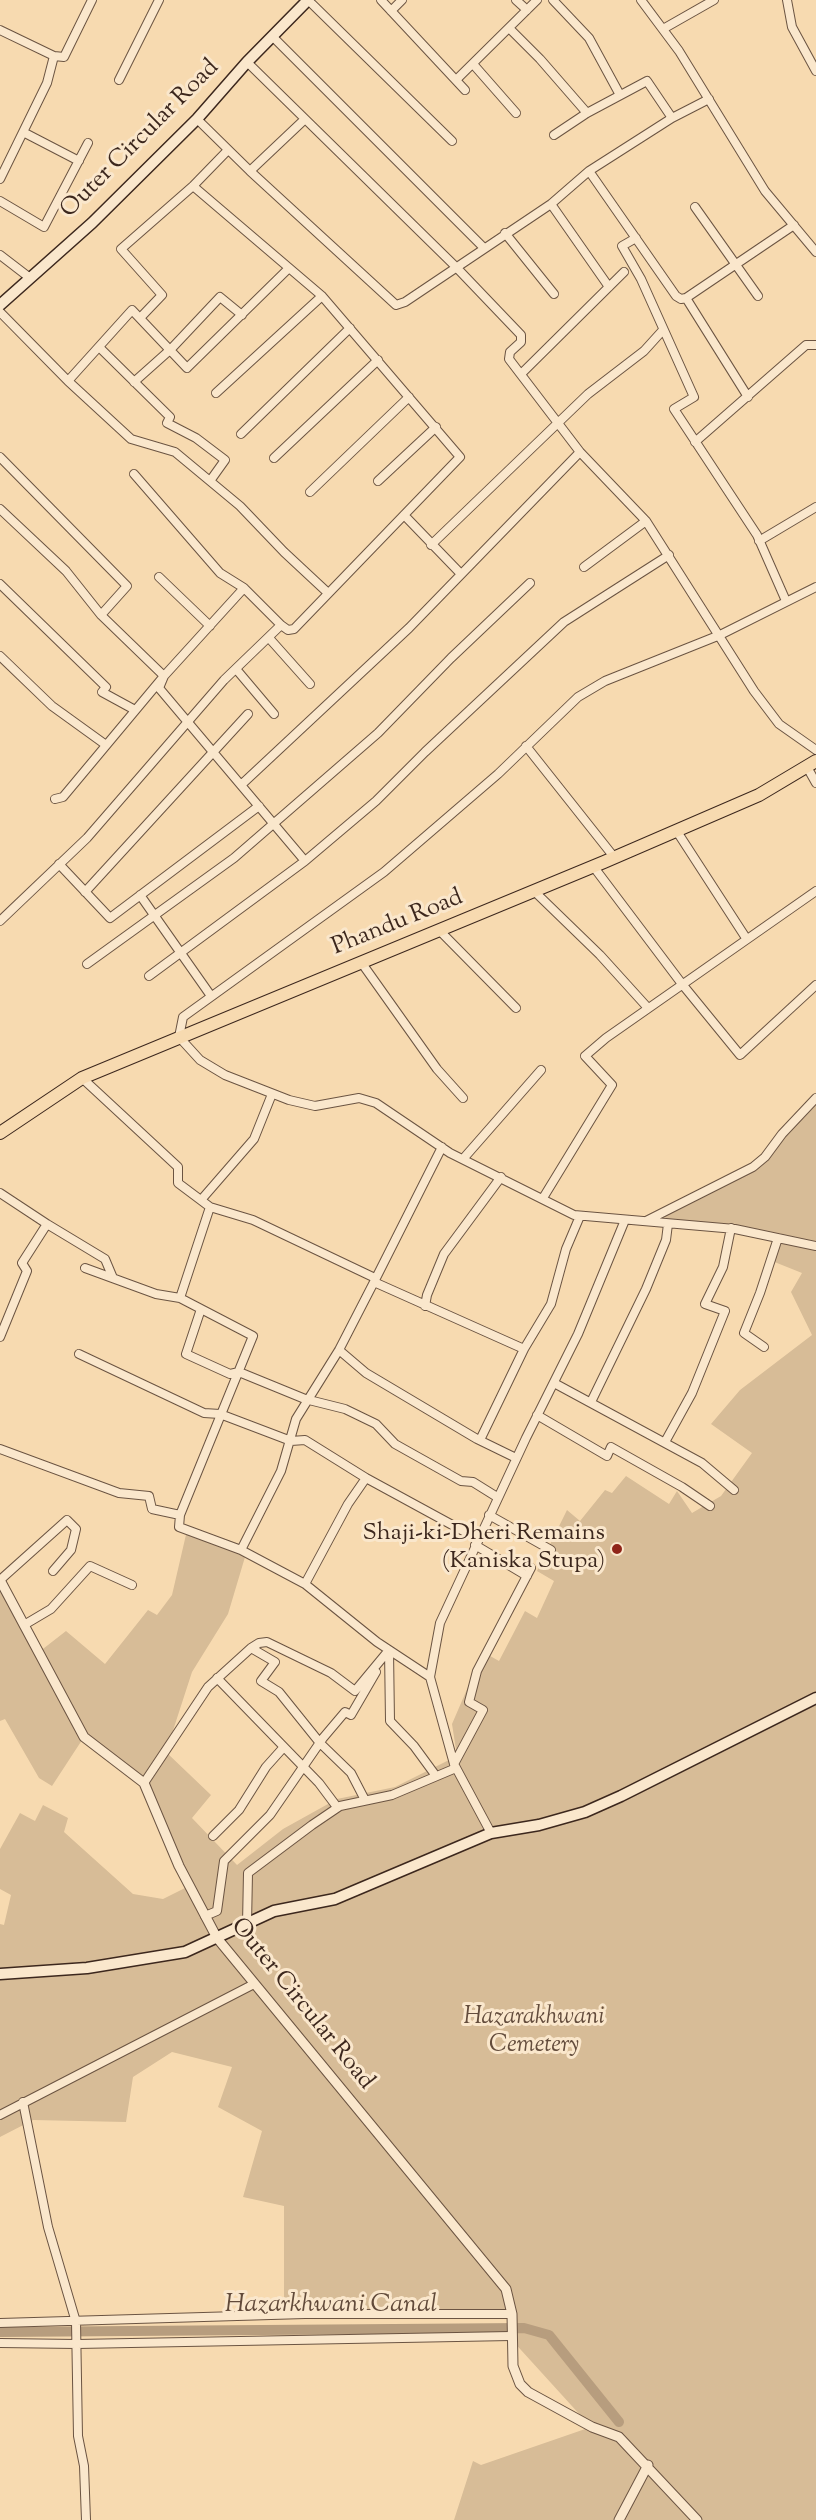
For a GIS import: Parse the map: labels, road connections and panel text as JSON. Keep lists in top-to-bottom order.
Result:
{
  "streets": {
    "main road": ["Outer Circular Road", "Phandu Road"]
  },
  "water": ["Hazarkhwani Canal"],
  "parks": ["Hazarakhwani Cemetery"],
  "places": ["Shaji-ki-Dheri Remains (Kaniska Stupa)"]
}
